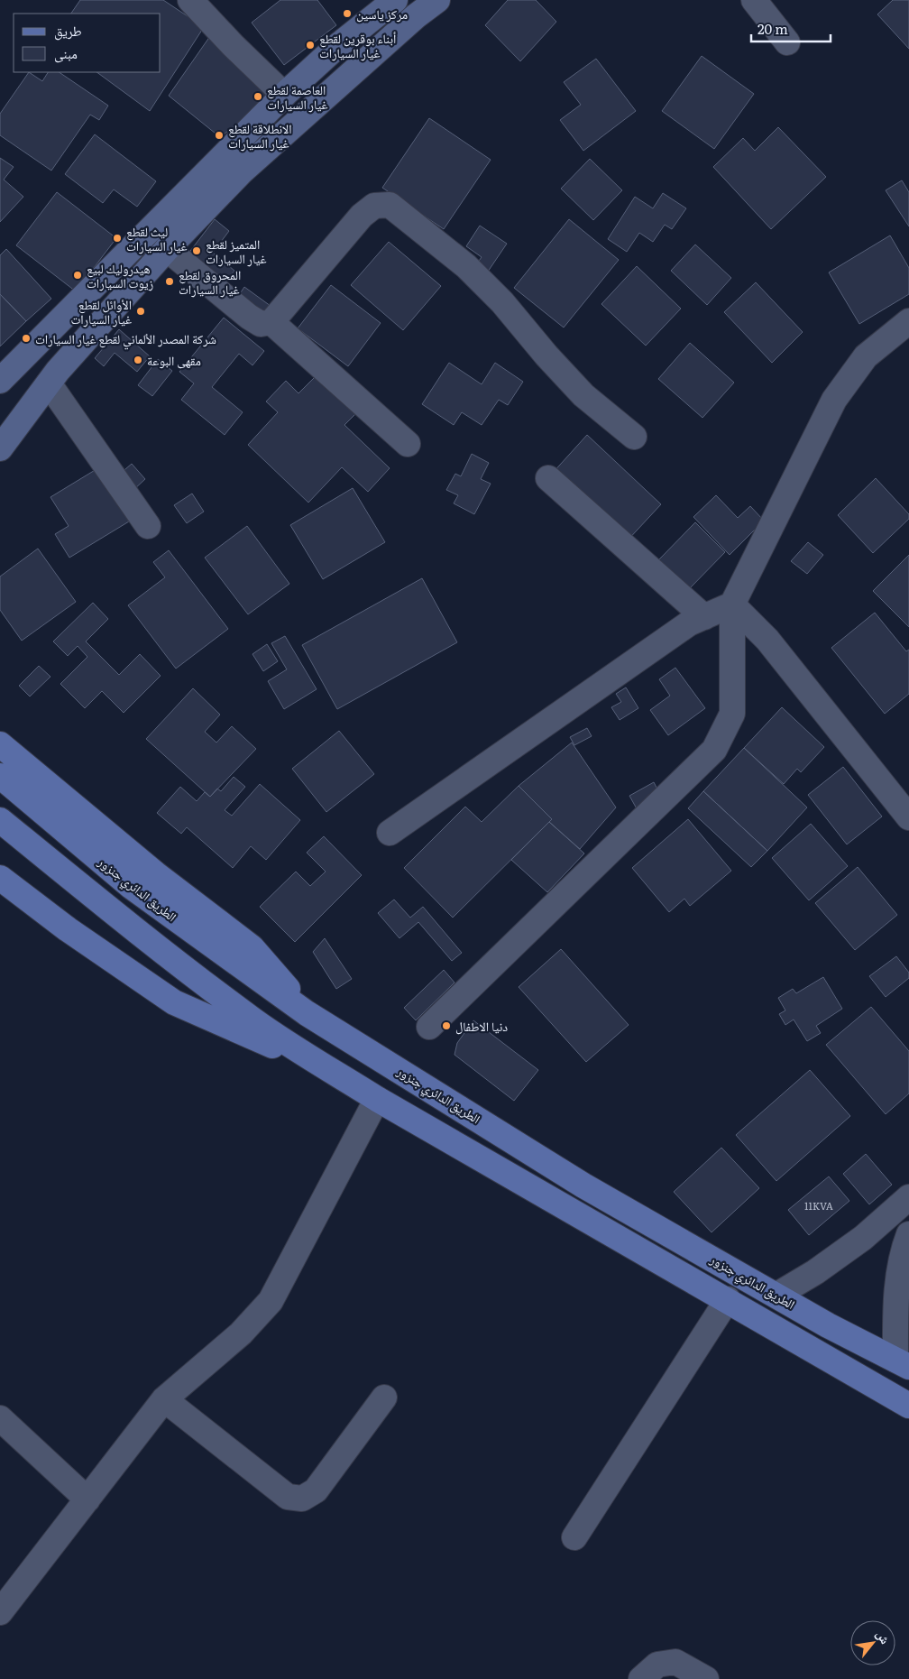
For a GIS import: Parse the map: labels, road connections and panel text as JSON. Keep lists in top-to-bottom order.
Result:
{
  "streets": {
    "main road": ["الطريق الدائري جنزور"]
  },
  "places": [
    "مركز ياسين",
    "أبناء بوقرين لقطع غيار السيارات",
    "العاصمة لقطع غيار السيارات",
    "الانطلاقة لقطع غيار السيارات",
    "ليث لقطع غيار السيارات",
    "المتميز لقطع غيار السيارات",
    "هيدروليك لبيع زيوت السيارات",
    "المحروق لقطع غيار السيارات",
    "الأوائل لقطع غيار السيارات",
    "شركة المصدر الألماني لقطع غيار السيارات",
    "مقهى البوعة",
    "دنيا الاطفال"
  ],
  "house_numbers": ["11KVA"],
  "legend": ["طريق", "مبنى"],
  "scale_bar": "20 m",
  "north": "top right"
}
